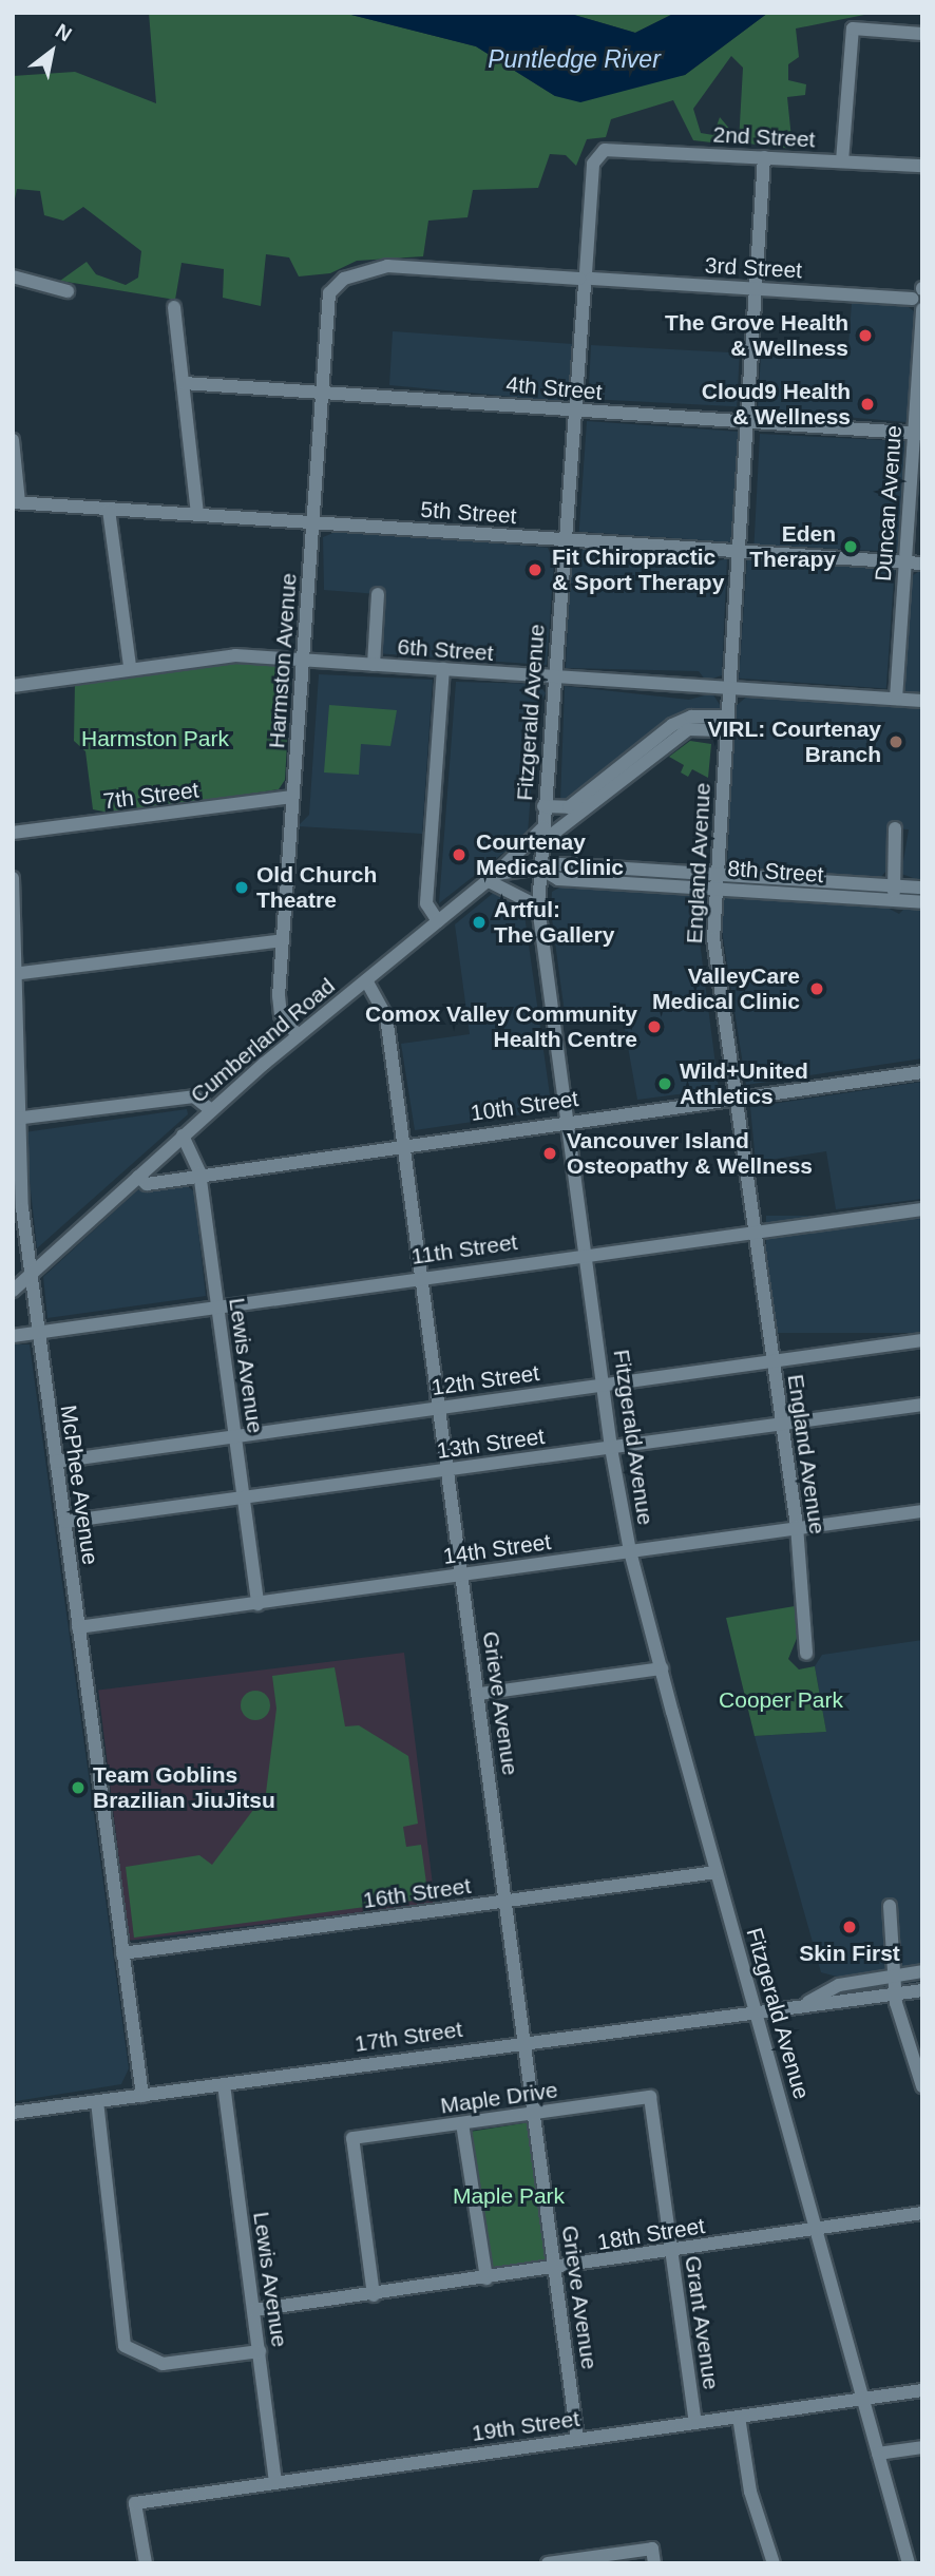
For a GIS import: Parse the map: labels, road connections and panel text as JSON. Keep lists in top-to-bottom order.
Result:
{
  "streets": {
    "street": [
      "2nd Street",
      "3rd Street",
      "4th Street",
      "Duncan Avenue",
      "5th Street",
      "6th Street",
      "Harmston Avenue",
      "Fitzgerald Avenue",
      "7th Street",
      "England Avenue",
      "8th Street",
      "Cumberland Road",
      "10th Street",
      "11th Street",
      "Lewis Avenue",
      "12th Street",
      "13th Street",
      "McPhee Avenue",
      "14th Street",
      "Grieve Avenue",
      "16th Street",
      "17th Street",
      "Maple Drive",
      "18th Street",
      "Grant Avenue",
      "19th Street"
    ]
  },
  "crossings": [
    ["2nd Street", "Fitzgerald Avenue"],
    ["2nd Street", "England Avenue"],
    ["3rd Street", "Duncan Avenue"],
    ["3rd Street", "Harmston Avenue"],
    ["3rd Street", "Fitzgerald Avenue"],
    ["3rd Street", "England Avenue"],
    ["4th Street", "Duncan Avenue"],
    ["4th Street", "Harmston Avenue"],
    ["4th Street", "Fitzgerald Avenue"],
    ["4th Street", "England Avenue"],
    ["Duncan Avenue", "5th Street"],
    ["Duncan Avenue", "6th Street"],
    ["5th Street", "Harmston Avenue"],
    ["5th Street", "Fitzgerald Avenue"],
    ["5th Street", "England Avenue"],
    ["6th Street", "Harmston Avenue"],
    ["6th Street", "Fitzgerald Avenue"],
    ["6th Street", "England Avenue"],
    ["Harmston Avenue", "7th Street"],
    ["Harmston Avenue", "Cumberland Road"],
    ["Fitzgerald Avenue", "8th Street"],
    ["Fitzgerald Avenue", "Cumberland Road"],
    ["Fitzgerald Avenue", "10th Street"],
    ["Fitzgerald Avenue", "11th Street"],
    ["Fitzgerald Avenue", "12th Street"],
    ["Fitzgerald Avenue", "13th Street"],
    ["Fitzgerald Avenue", "14th Street"],
    ["Fitzgerald Avenue", "16th Street"],
    ["Fitzgerald Avenue", "17th Street"],
    ["Fitzgerald Avenue", "18th Street"],
    ["Fitzgerald Avenue", "19th Street"],
    ["England Avenue", "8th Street"],
    ["England Avenue", "Cumberland Road"],
    ["England Avenue", "10th Street"],
    ["England Avenue", "11th Street"],
    ["England Avenue", "12th Street"],
    ["England Avenue", "13th Street"],
    ["England Avenue", "14th Street"],
    ["8th Street", "Cumberland Road"],
    ["Cumberland Road", "10th Street"],
    ["Cumberland Road", "Lewis Avenue"],
    ["Cumberland Road", "McPhee Avenue"],
    ["Cumberland Road", "Grieve Avenue"],
    ["10th Street", "Lewis Avenue"],
    ["10th Street", "Grieve Avenue"],
    ["11th Street", "Lewis Avenue"],
    ["11th Street", "McPhee Avenue"],
    ["11th Street", "Grieve Avenue"],
    ["Lewis Avenue", "12th Street"],
    ["Lewis Avenue", "13th Street"],
    ["Lewis Avenue", "14th Street"],
    ["Lewis Avenue", "17th Street"],
    ["Lewis Avenue", "18th Street"],
    ["Lewis Avenue", "19th Street"],
    ["12th Street", "McPhee Avenue"],
    ["12th Street", "Grieve Avenue"],
    ["13th Street", "McPhee Avenue"],
    ["13th Street", "Grieve Avenue"],
    ["McPhee Avenue", "14th Street"],
    ["McPhee Avenue", "16th Street"],
    ["McPhee Avenue", "17th Street"],
    ["14th Street", "Grieve Avenue"],
    ["Grieve Avenue", "16th Street"],
    ["Grieve Avenue", "17th Street"],
    ["Grieve Avenue", "Maple Drive"],
    ["Grieve Avenue", "18th Street"],
    ["Grieve Avenue", "19th Street"],
    ["Maple Drive", "18th Street"],
    ["Maple Drive", "Grant Avenue"],
    ["18th Street", "Grant Avenue"],
    ["Grant Avenue", "19th Street"]
  ],
  "water": ["Puntledge River"],
  "parks": ["Harmston Park", "Cooper Park", "Maple Park"],
  "places": [
    "The Grove Health & Wellness",
    "Cloud9 Health & Wellness",
    "Eden Therapy",
    "Fit Chiropractic & Sport Therapy",
    "VIRL: Courtenay Branch",
    "Courtenay Medical Clinic",
    "Old Church Theatre",
    "Artful: The Gallery",
    "ValleyCare Medical Clinic",
    "Comox Valley Community Health Centre",
    "Wild+United Athletics",
    "Vancouver Island Osteopathy & Wellness",
    "Team Goblins Brazilian JiuJitsu",
    "Skin First"
  ],
  "north": "top right"
}
